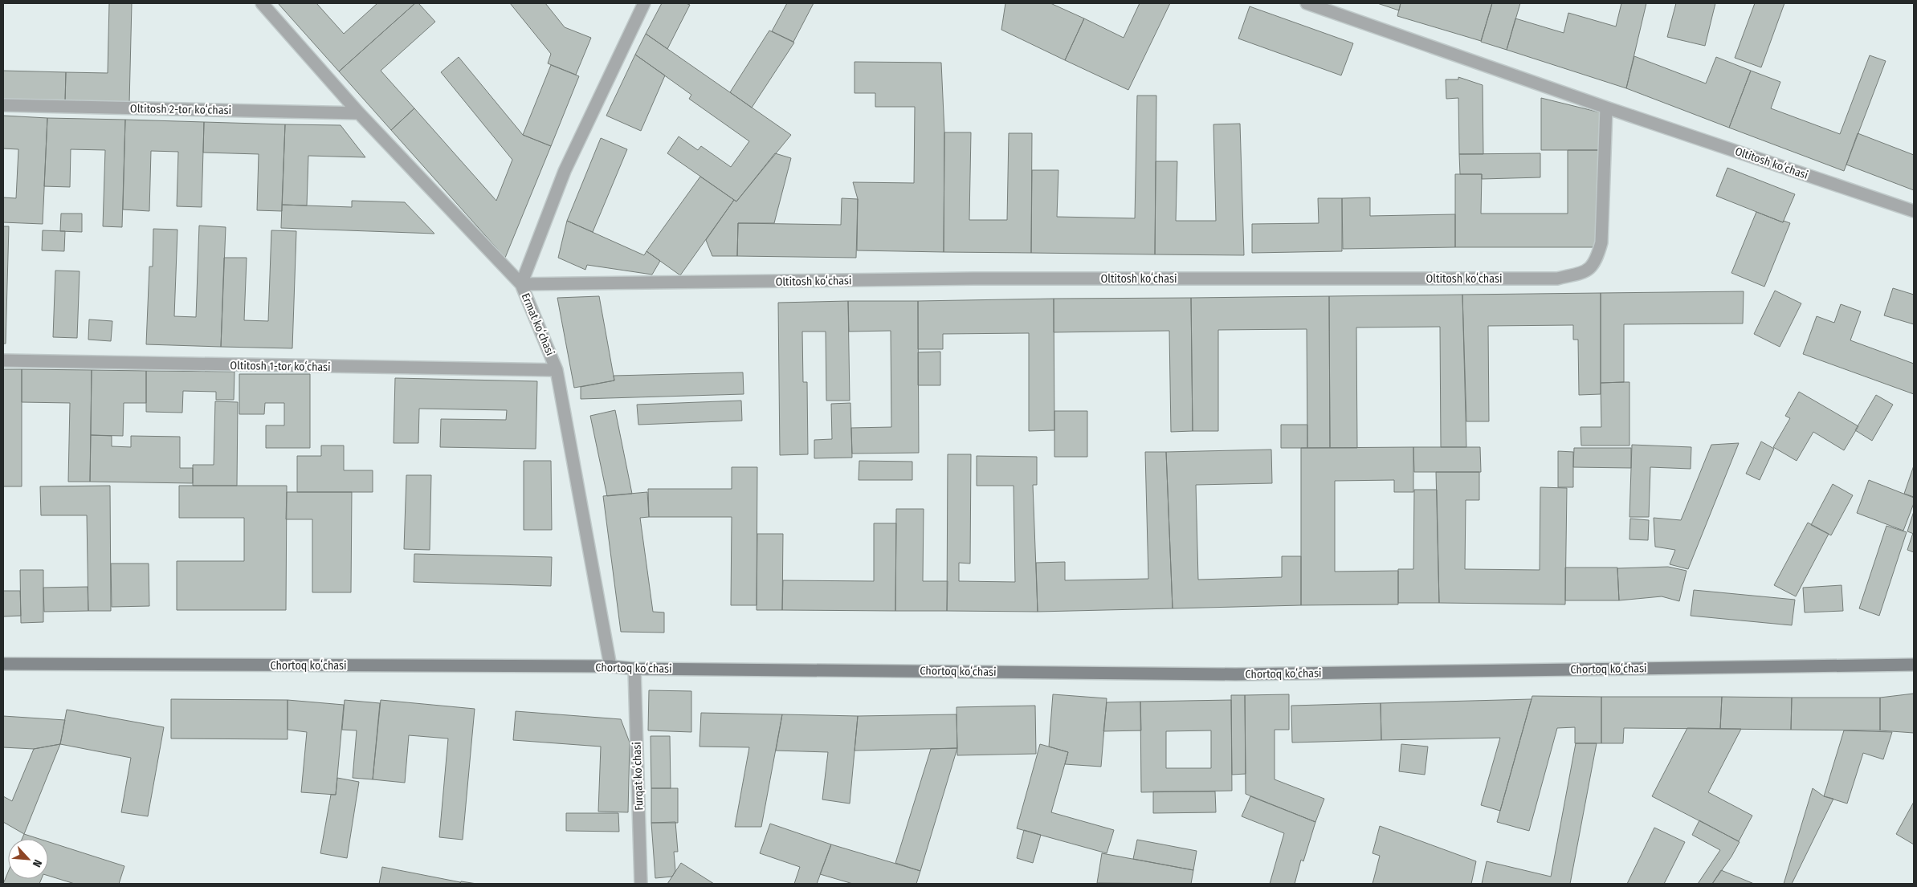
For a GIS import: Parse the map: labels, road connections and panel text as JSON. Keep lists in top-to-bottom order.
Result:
{
  "streets": {
    "main road": ["Chortoq koʻchasi"],
    "street": [
      "Oltitosh 2-tor koʻchasi",
      "Oltitosh koʻchasi",
      "Ermat koʻchasi",
      "Oltitosh 1-tor koʻchasi",
      "Furqat koʻchasi"
    ]
  },
  "crossings": [
    ["Oltitosh koʻchasi", "Ermat koʻchasi"],
    ["Ermat koʻchasi", "Oltitosh 1-tor koʻchasi"],
    ["Ermat koʻchasi", "Chortoq koʻchasi"],
    ["Chortoq koʻchasi", "Furqat koʻchasi"]
  ],
  "north": "bottom right"
}
